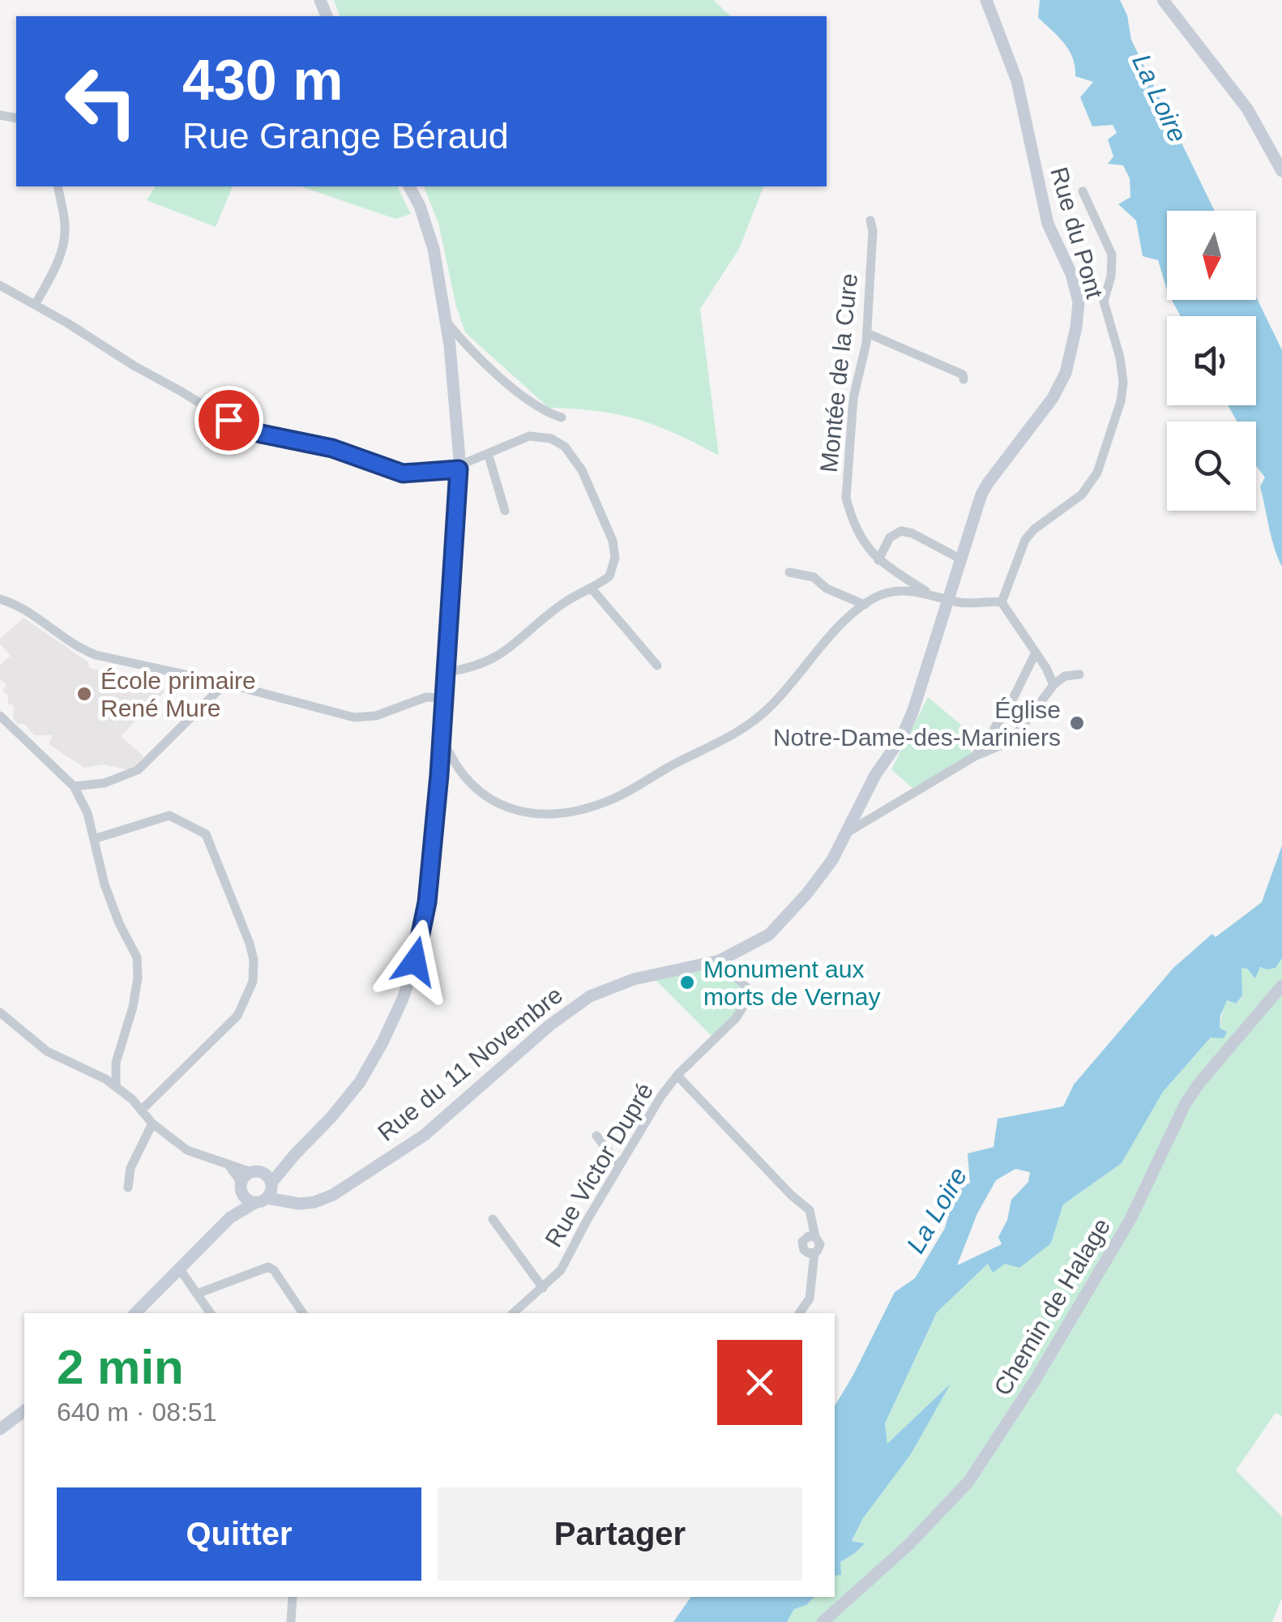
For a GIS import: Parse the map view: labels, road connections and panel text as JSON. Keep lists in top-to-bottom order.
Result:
{
  "streets": {
    "street": [
      "Rue du Pont",
      "Montée de la Cure",
      "Rue du 11 Novembre",
      "Rue Victor Dupré",
      "Chemin de Halage"
    ]
  },
  "crossings": [
    ["Rue du Pont", "Rue du 11 Novembre"],
    ["Rue du 11 Novembre", "Rue Victor Dupré"]
  ],
  "water": ["La Loire"],
  "places": ["École primaire René Mure", "Église Notre-Dame-des-Mariniers", "Monument aux morts de Vernay"],
  "north": "bottom",
  "page": {
    "turn": ["430 m", "Rue Grange Béraud"],
    "heading": ["2 min", "640 m · 08:51"],
    "buttons": ["Quitter", "Partager"]
  }
}
